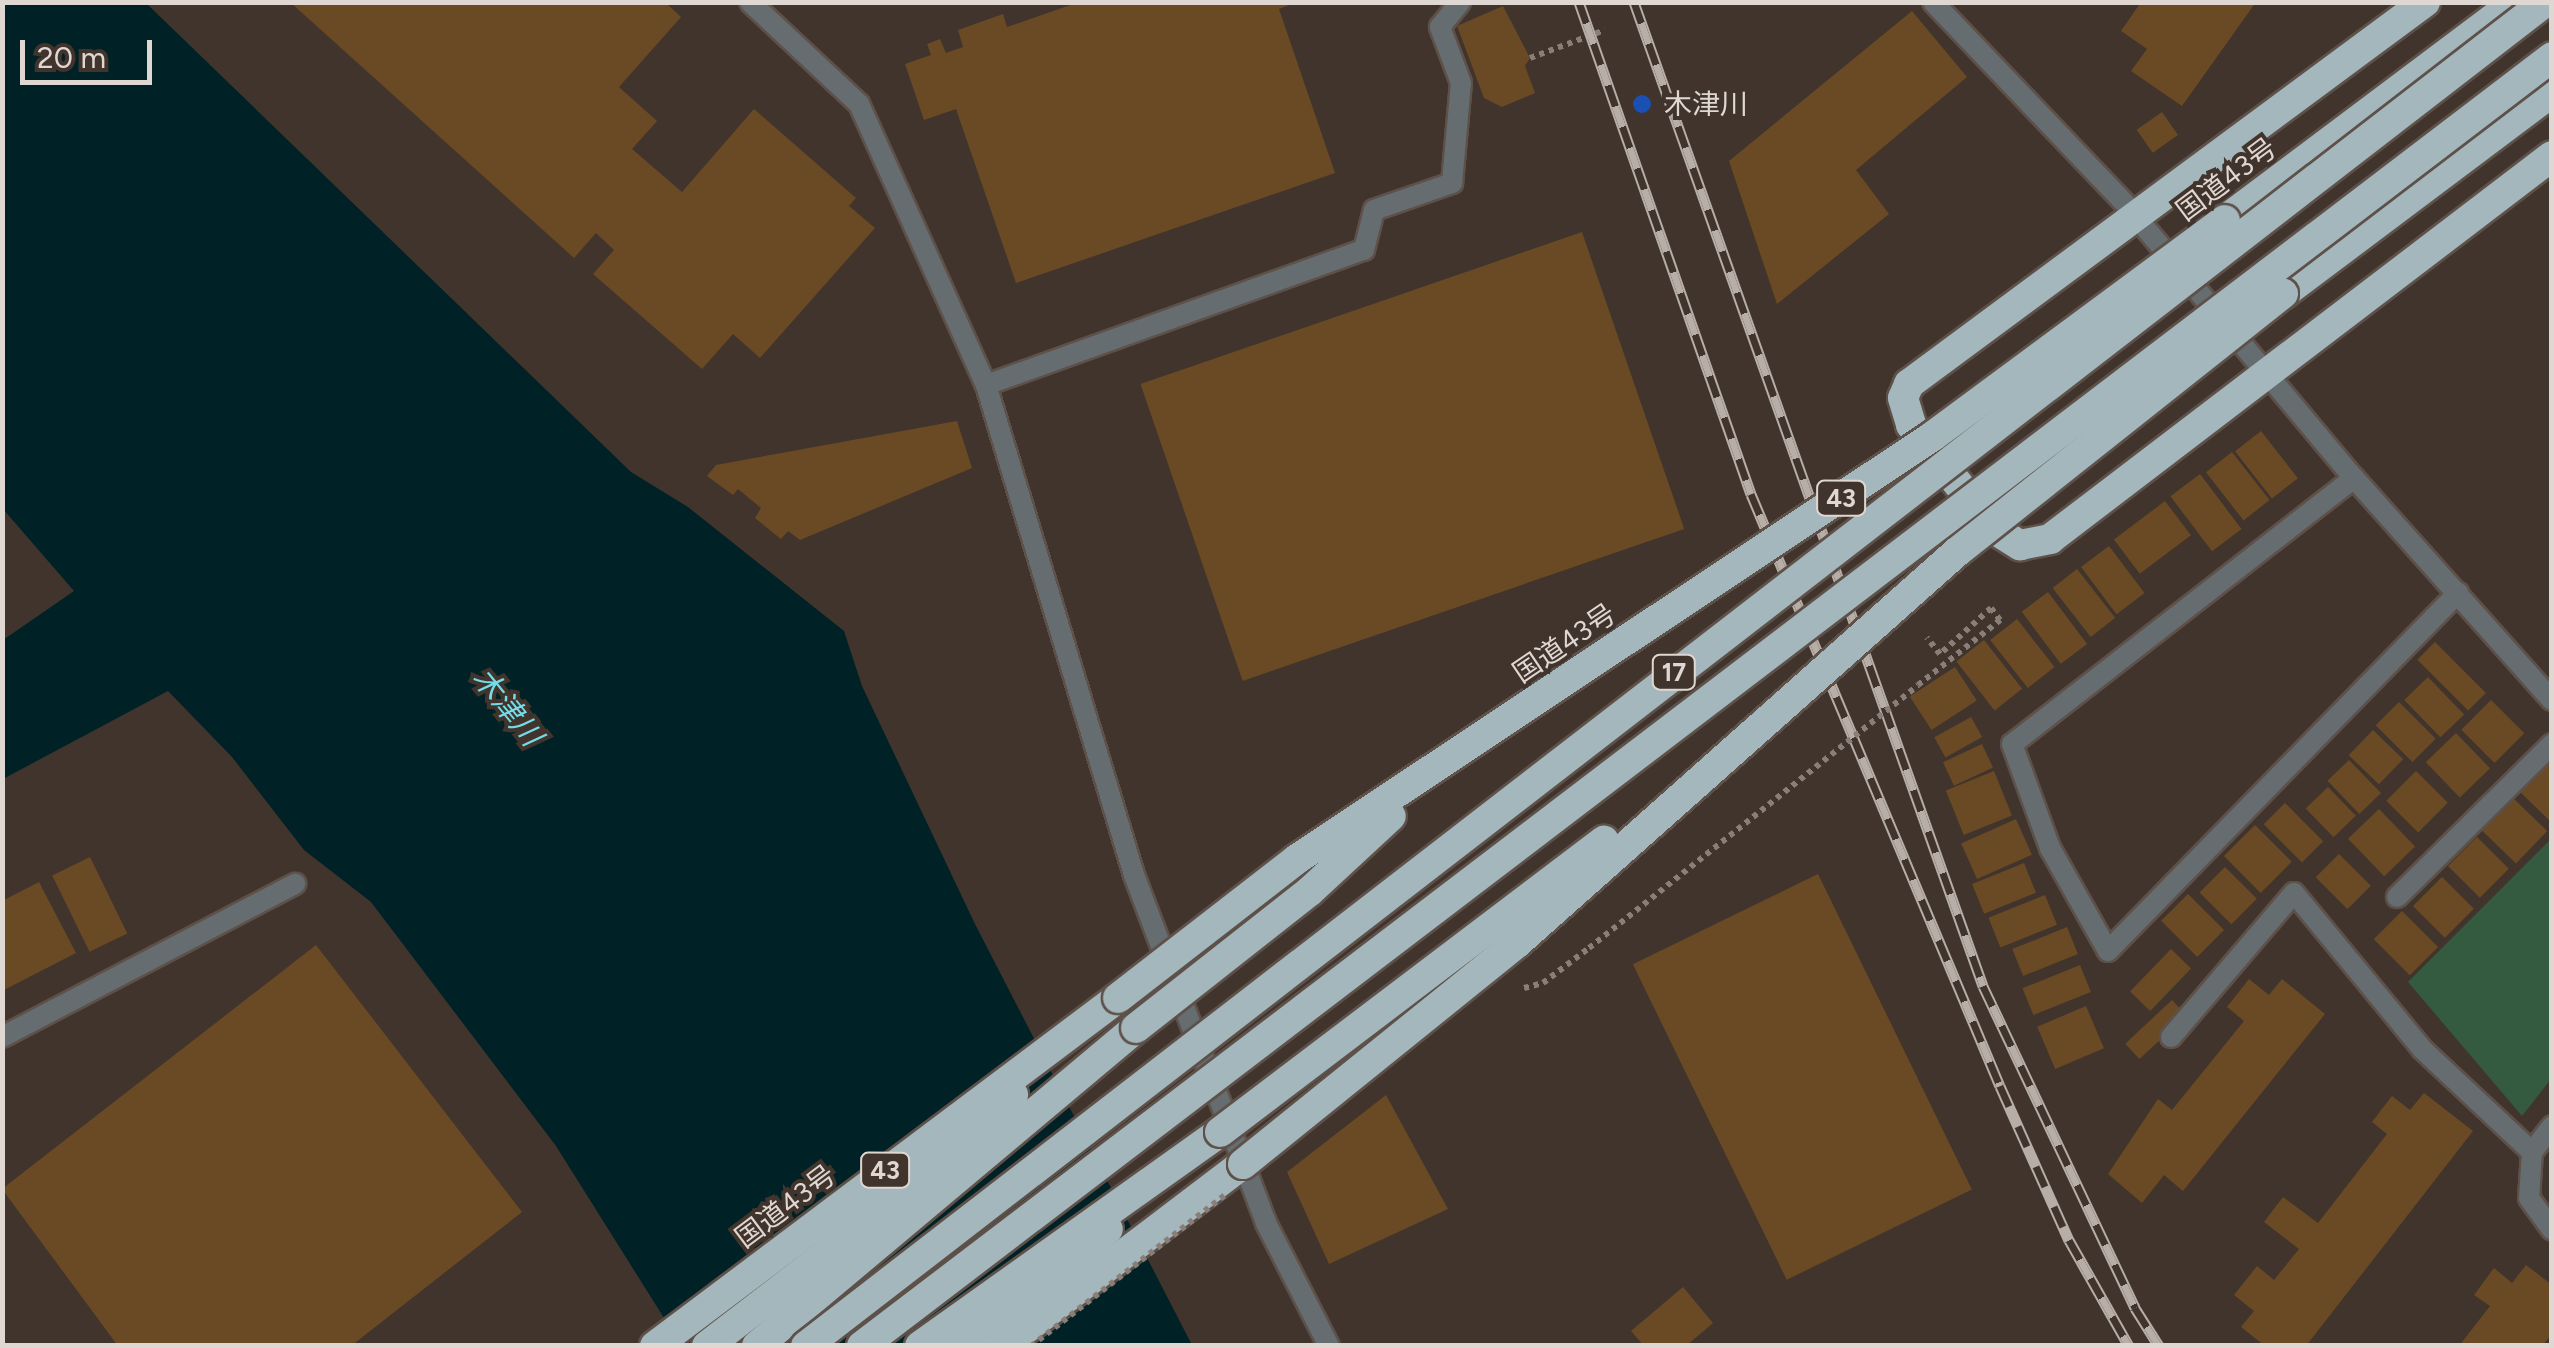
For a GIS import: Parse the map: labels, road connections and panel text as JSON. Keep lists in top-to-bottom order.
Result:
{
  "streets": {
    "highway": ["国道43号", "43", "17"]
  },
  "water": ["木津川"],
  "places": ["木津川"],
  "scale_bar": "20 m"
}
